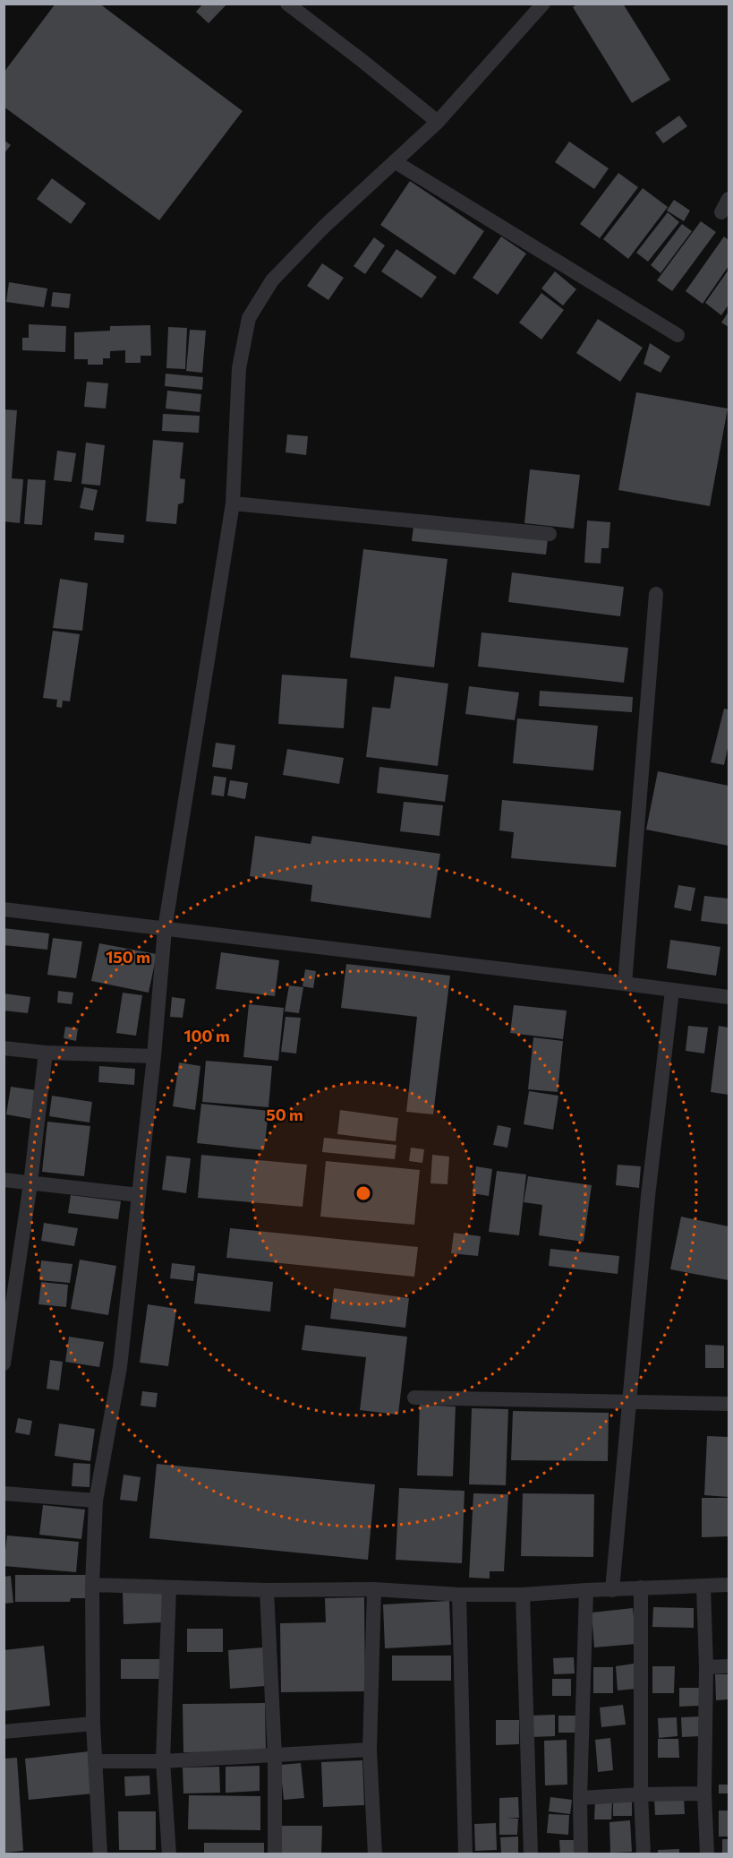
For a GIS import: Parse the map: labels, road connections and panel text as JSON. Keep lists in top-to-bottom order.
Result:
{
  "rings": ["150 m", "100 m", "50 m"]
}
